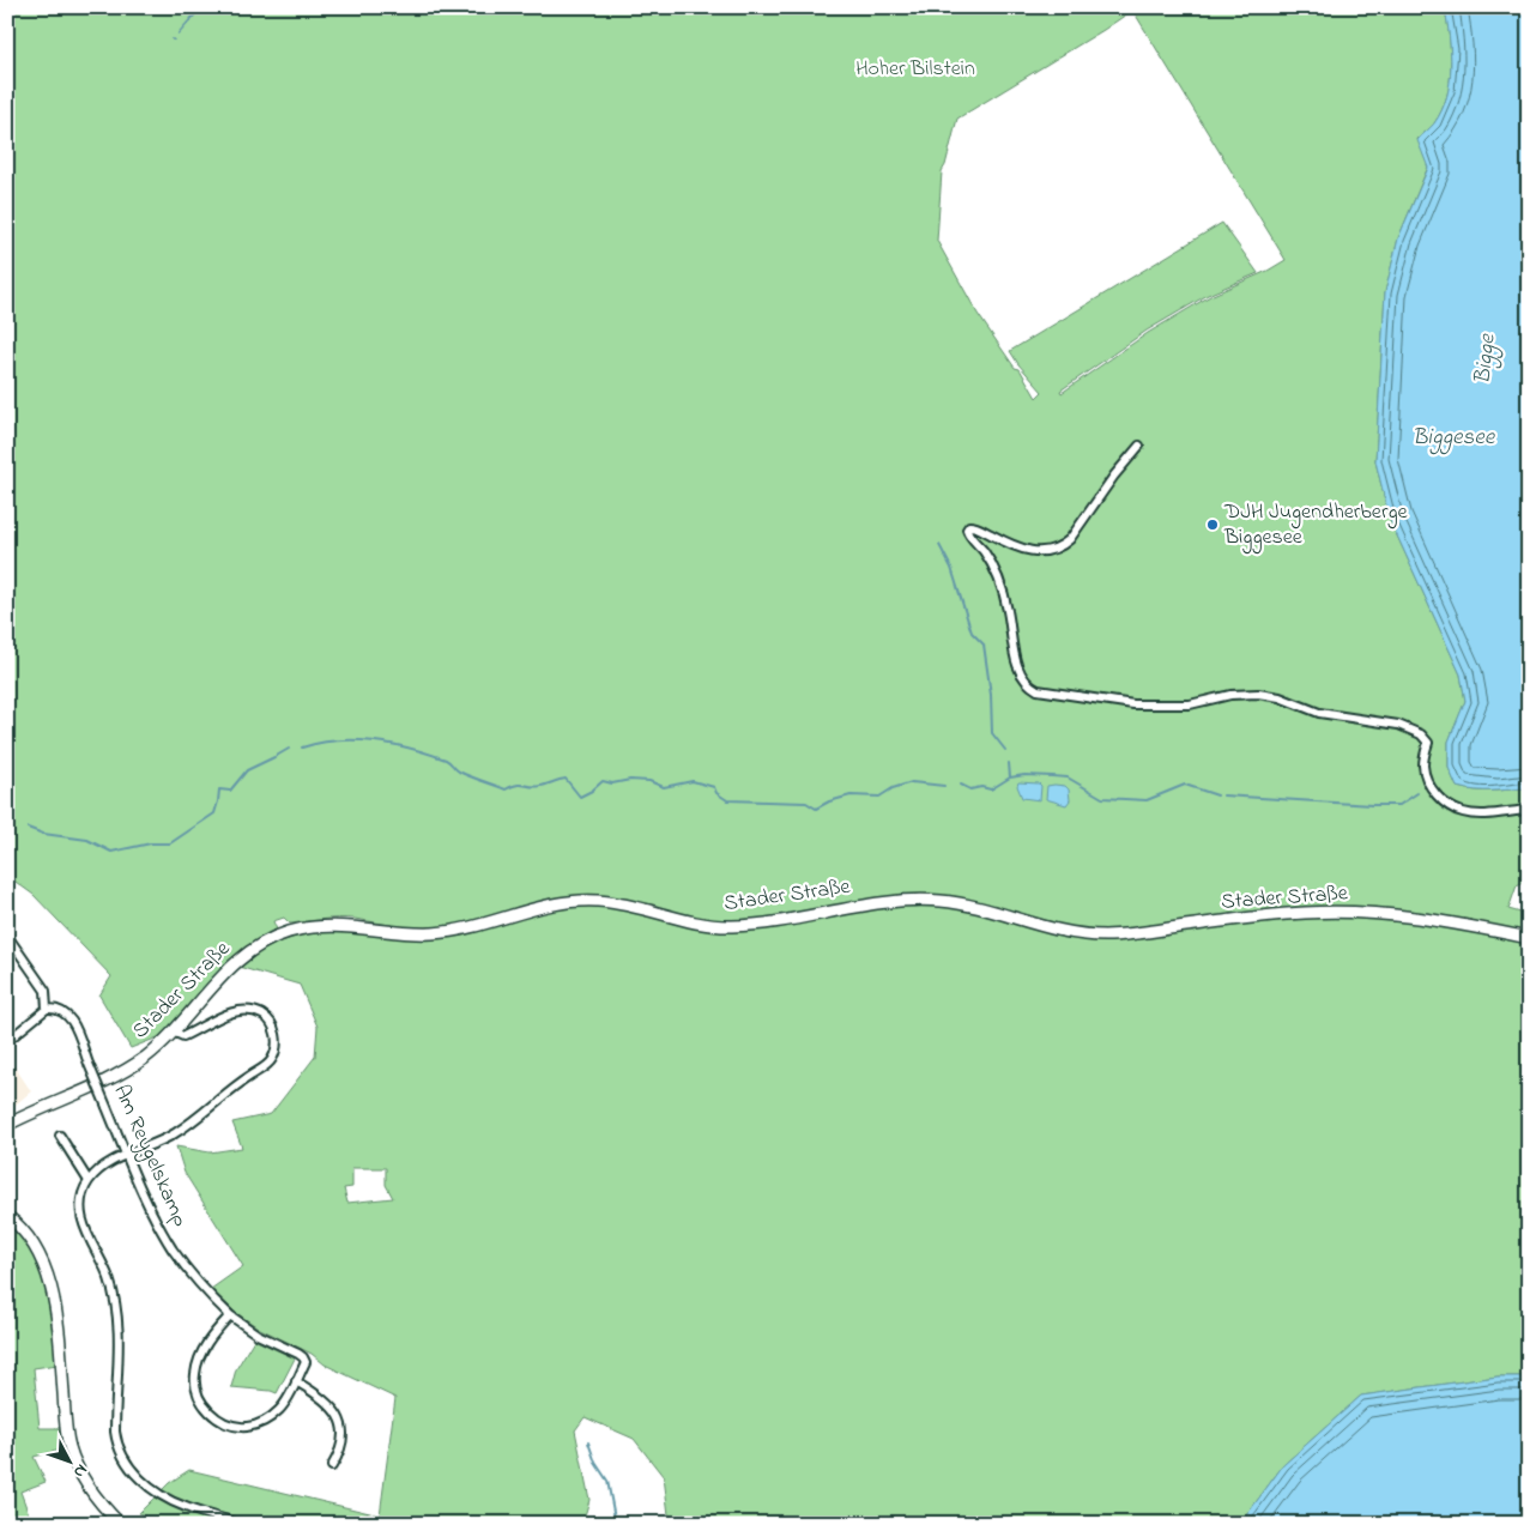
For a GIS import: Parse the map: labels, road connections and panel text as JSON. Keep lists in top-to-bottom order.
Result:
{
  "streets": {
    "street": ["Stader Straße", "Am Reygelskamp"]
  },
  "water": ["Bigge", "Biggesee"],
  "parks": ["Hoher Bilstein"],
  "places": ["DJH Jugendherberge Biggesee"],
  "north": "bottom right"
}
